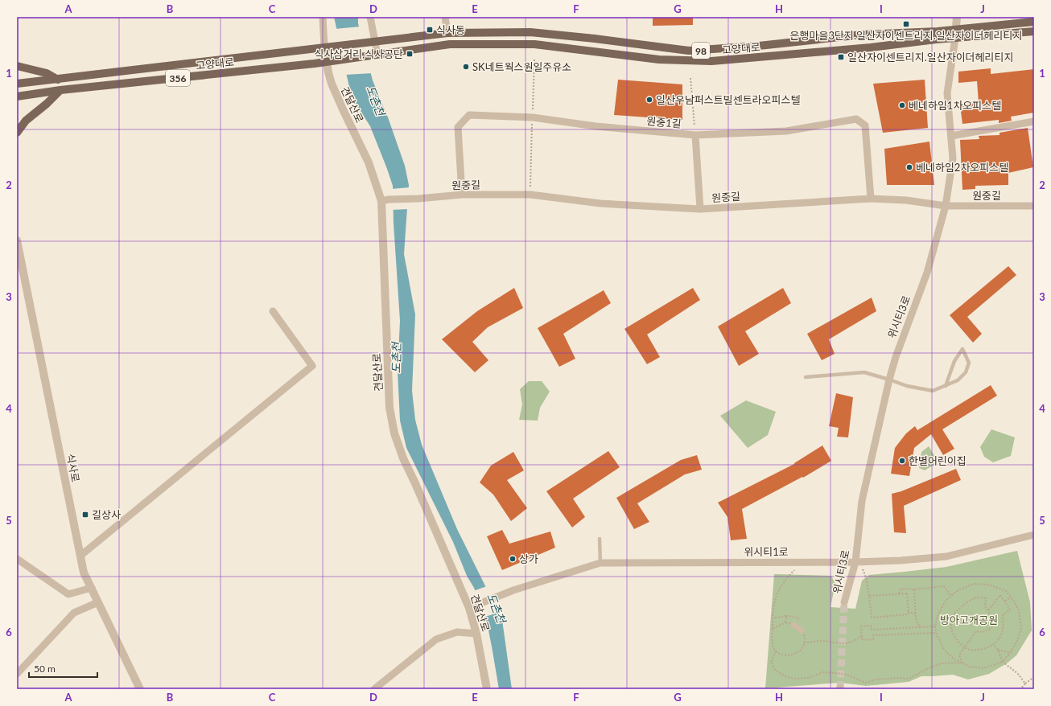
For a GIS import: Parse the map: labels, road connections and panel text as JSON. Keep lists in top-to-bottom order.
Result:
{
  "streets": {
    "main road": ["고양대로", "98", "356"],
    "street": [
      "견달산로",
      "원중1길",
      "원중길",
      "위시티3로",
      "식사로",
      "위시티1로"
    ]
  },
  "crossings": [
    ["고양대로", "견달산로"],
    ["고양대로", "위시티3로"],
    ["견달산로", "원중길"],
    ["견달산로", "위시티1로"],
    ["원중1길", "원중길"],
    ["원중길", "위시티3로"],
    ["위시티3로", "위시티1로"]
  ],
  "water": ["도촌천"],
  "parks": ["방아고개공원"],
  "places": {
    "transit": [
      "은행마을3단지.일산자이센트리지.일산자이더헤리티지",
      "식사동",
      "식사삼거리,식사공단",
      "일산자이센트리지.일산자이더헤리티지",
      "길상사"
    ],
    "other": [
      "SK네트웍스원일주유소",
      "일산우남퍼스트빌센트라오피스텔",
      "베네하임1차오피스텔",
      "베네하임2차오피스텔",
      "한별어린이집",
      "상가"
    ]
  },
  "scale_bar": "50 m",
  "grid": {
    "columns": [
      "A",
      "B",
      "C",
      "D",
      "E",
      "F",
      "G",
      "H",
      "I",
      "J"
    ],
    "rows": [
      "1",
      "2",
      "3",
      "4",
      "5",
      "6"
    ]
  }
}
